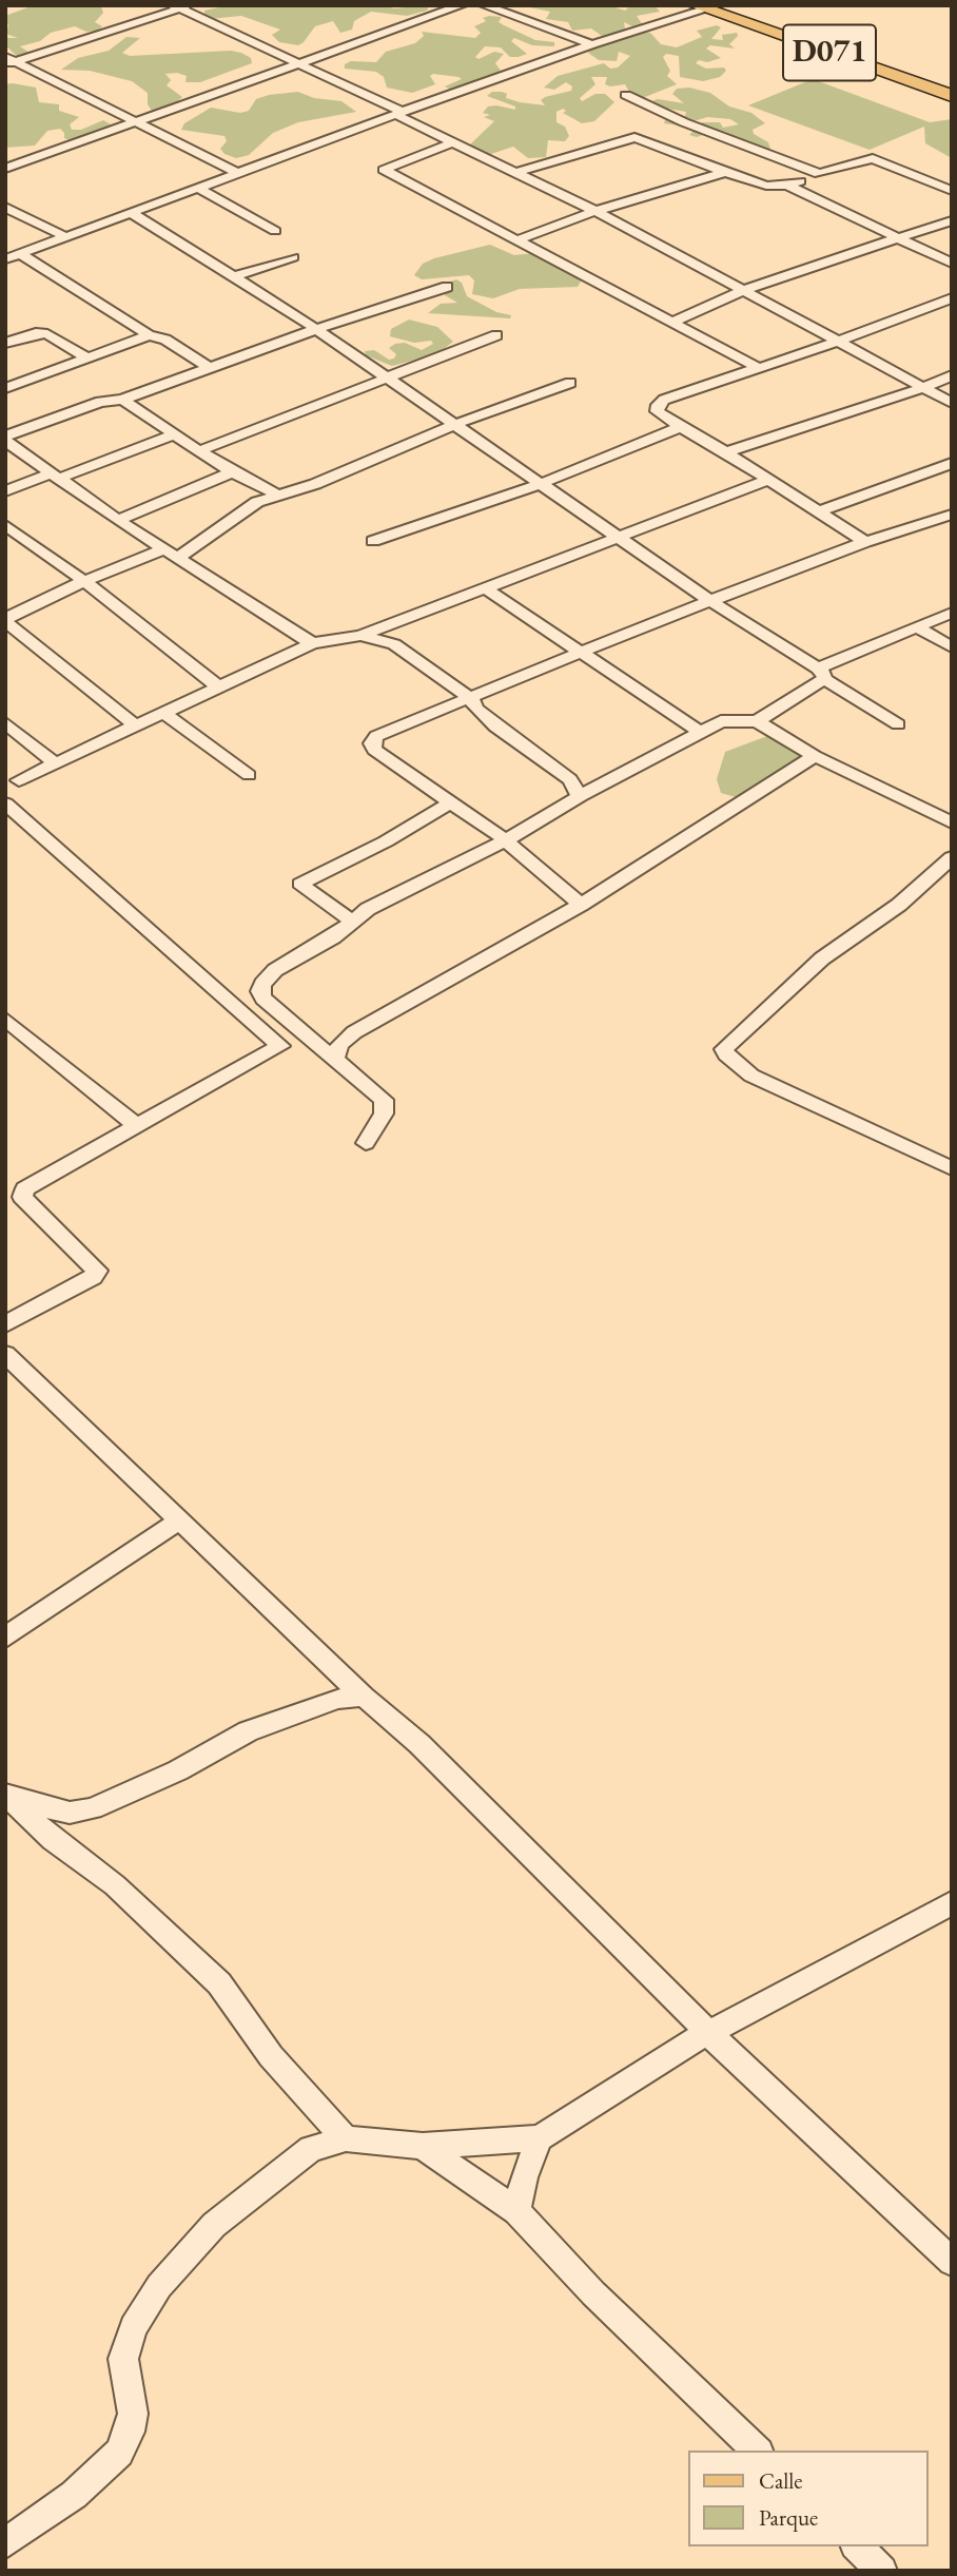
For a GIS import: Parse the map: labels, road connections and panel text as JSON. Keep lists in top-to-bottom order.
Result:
{
  "streets": {
    "main road": ["D071"]
  },
  "legend": ["Calle", "Parque"]
}
